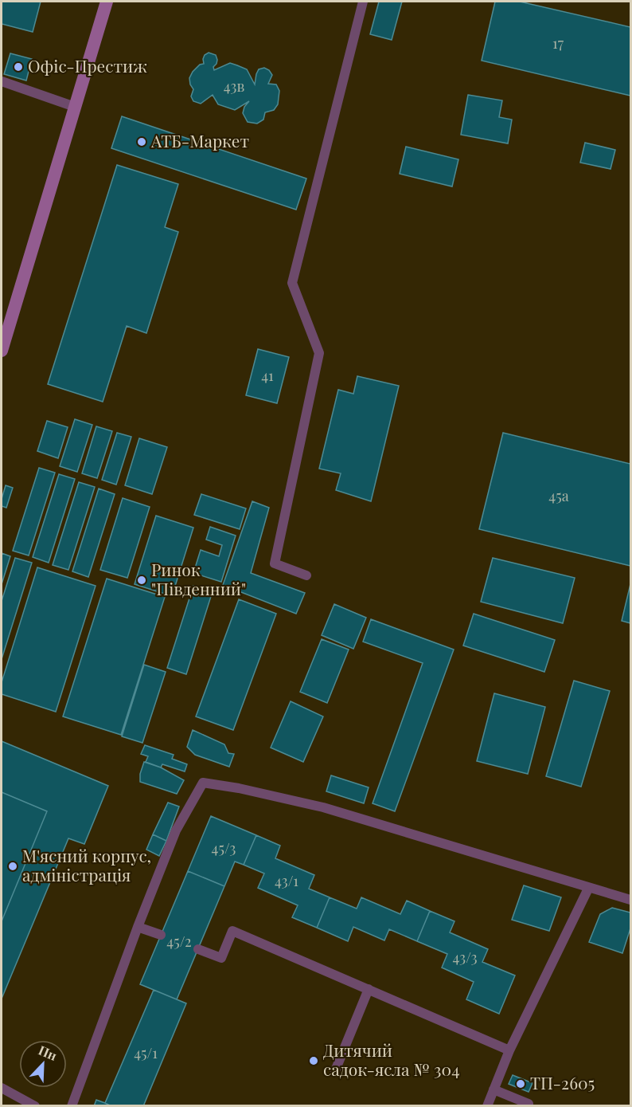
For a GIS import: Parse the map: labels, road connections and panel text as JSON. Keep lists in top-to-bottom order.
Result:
{
  "places": [
    "Офіс-Престиж",
    "АТБ-Маркет",
    "Ринок \"Південний\"",
    "М'ясний корпус, адміністрація",
    "Дитячий садок-ясла № 304",
    "ТП-2605"
  ],
  "house_numbers": [
    "17",
    "43в",
    "41",
    "45а",
    "45/3",
    "43/1",
    "45/2",
    "43/3",
    "45/1"
  ],
  "north": "top right"
}
